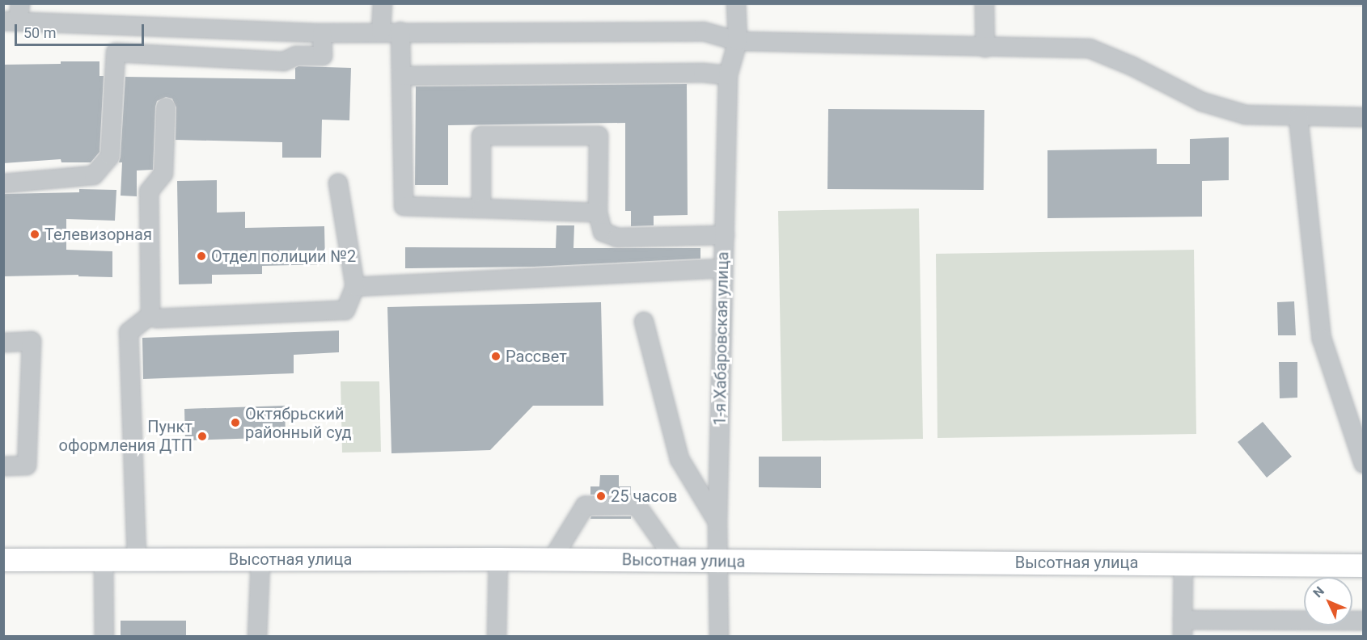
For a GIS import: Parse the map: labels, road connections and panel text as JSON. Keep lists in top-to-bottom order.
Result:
{
  "streets": {
    "main road": ["Высотная улица"],
    "street": ["1-я Хабаровская улица"]
  },
  "crossings": [
    ["1-я Хабаровская улица", "Высотная улица"]
  ],
  "places": [
    "Телевизорная",
    "Отдел полиции №2",
    "Рассвет",
    "Октябрьский районный суд",
    "Пункт оформления ДТП",
    "25 часов"
  ],
  "scale_bar": "50 m",
  "north": "top left"
}
